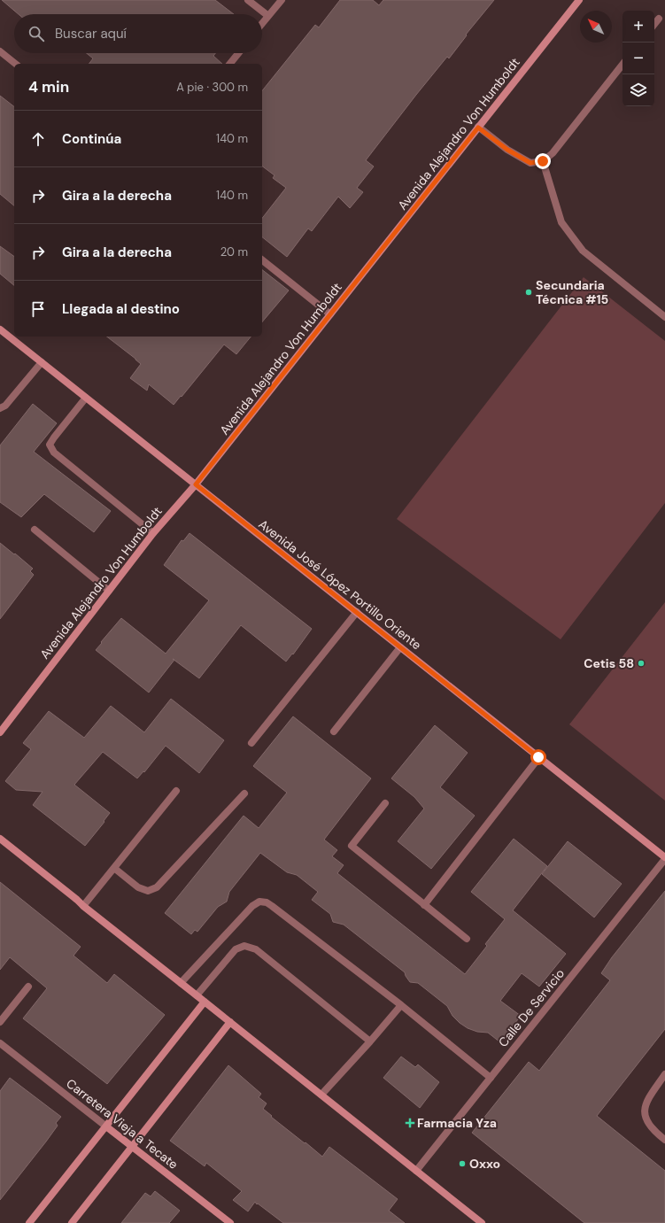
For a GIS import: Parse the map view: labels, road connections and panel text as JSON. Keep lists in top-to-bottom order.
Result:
{
  "streets": {
    "street": [
      "Avenida Alejandro Von Humboldt",
      "Avenida José López Portillo Oriente",
      "Calle De Servicio",
      "Carretera Vieja a Tecate"
    ]
  },
  "crossings": [
    ["Avenida Alejandro Von Humboldt", "Avenida José López Portillo Oriente"],
    ["Avenida José López Portillo Oriente", "Calle De Servicio"]
  ],
  "places": {
    "other": ["Secundaria Técnica #15", "Cetis 58", "Oxxo"],
    "health": ["Farmacia Yza"]
  },
  "north": "top left",
  "page": {
    "map_buttons": ["+", "−"],
    "search": "Buscar aquí",
    "heading": ["4 min", "A pie · 300 m"],
    "list": [
      ["Continúa", "140 m"],
      ["Gira a la derecha", "140 m"],
      ["Gira a la derecha", "20 m"],
      "Llegada al destino"
    ]
  }
}
